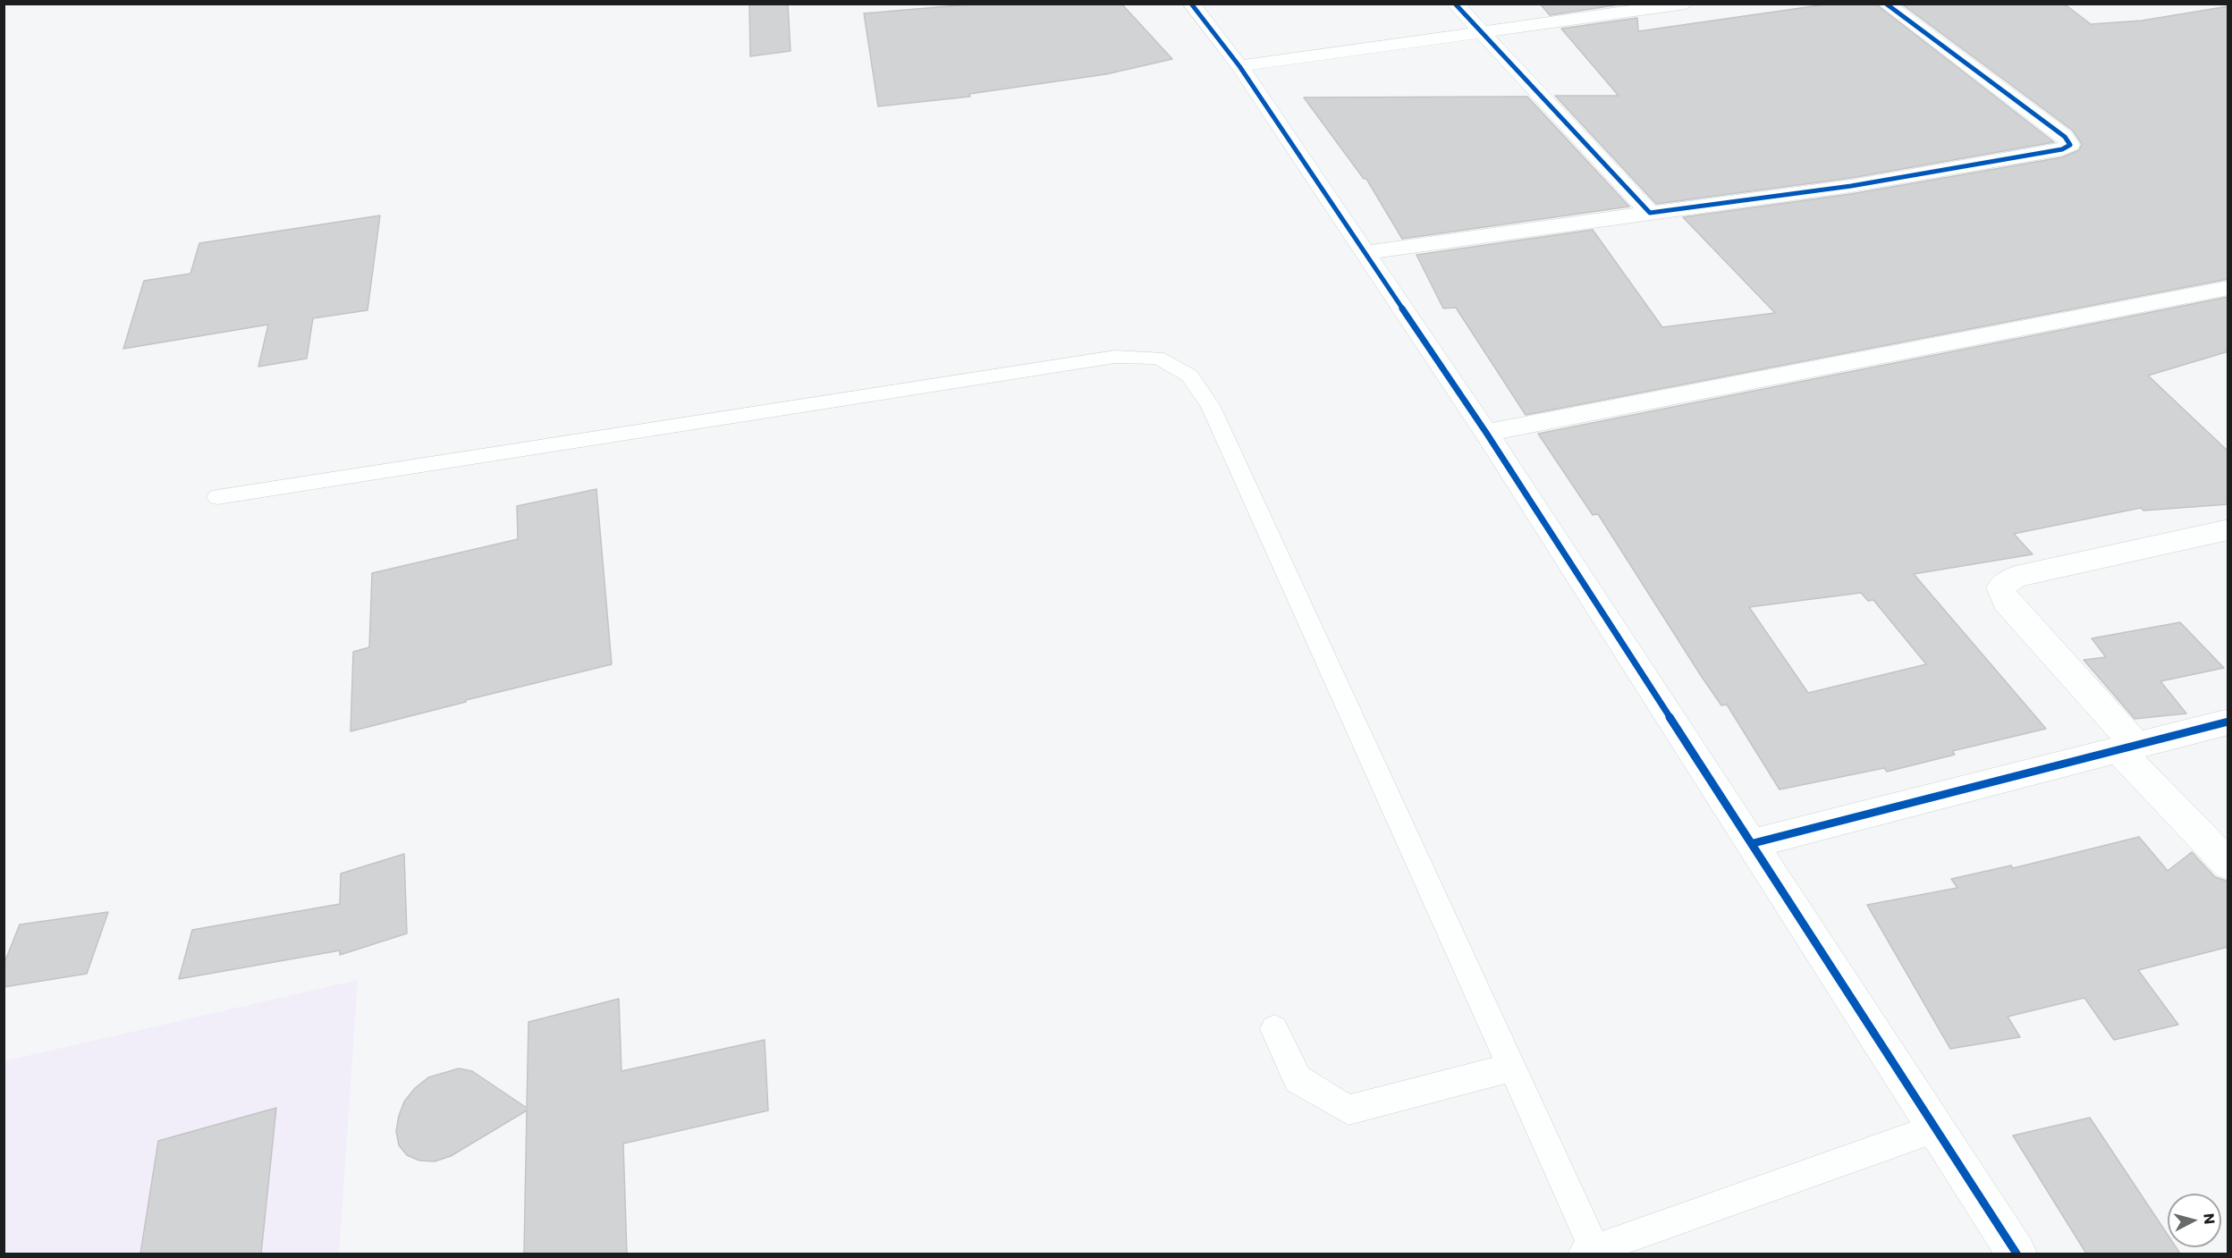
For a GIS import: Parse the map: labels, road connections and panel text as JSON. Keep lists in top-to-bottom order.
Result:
{
  "north": "right"
}
